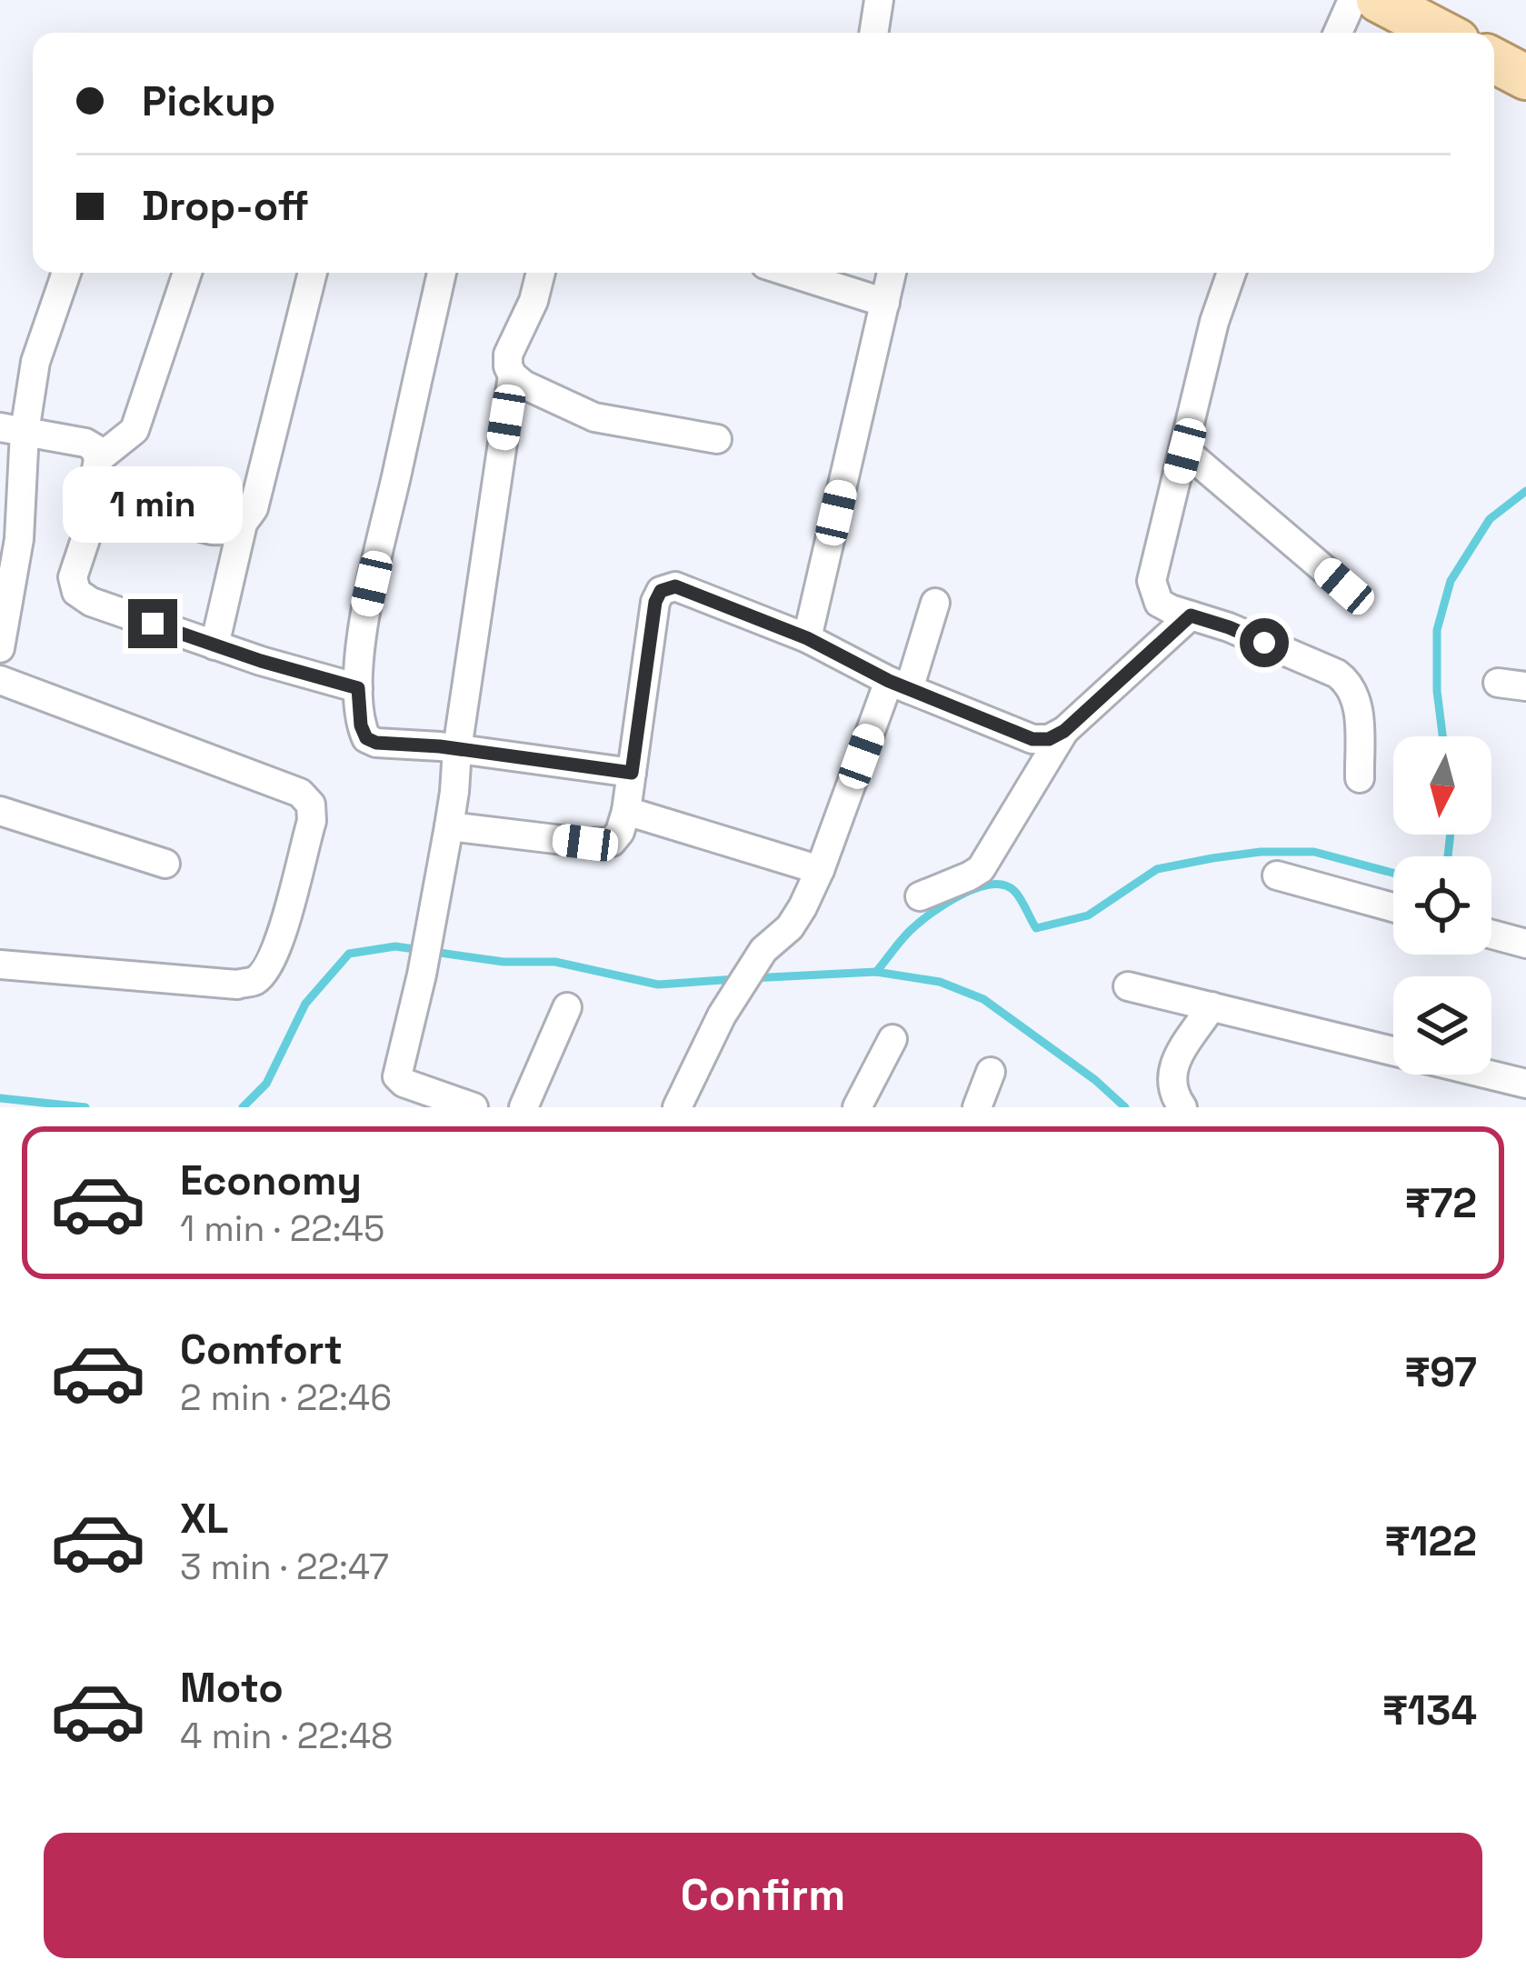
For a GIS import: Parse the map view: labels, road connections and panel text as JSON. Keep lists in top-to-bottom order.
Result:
{
  "north": "bottom",
  "page": {
    "banner": ["Pickup", "Drop-off"],
    "bubble": "1 min",
    "list": [
      {
        "name": "Economy",
        "note": "1 min · 22:45",
        "value": "₹72"
      },
      {
        "name": "Comfort",
        "note": "2 min · 22:46",
        "value": "₹97"
      },
      {
        "name": "XL",
        "note": "3 min · 22:47",
        "value": "₹122"
      },
      {
        "name": "Moto",
        "note": "4 min · 22:48",
        "value": "₹134"
      }
    ],
    "buttons": "Confirm"
  }
}
